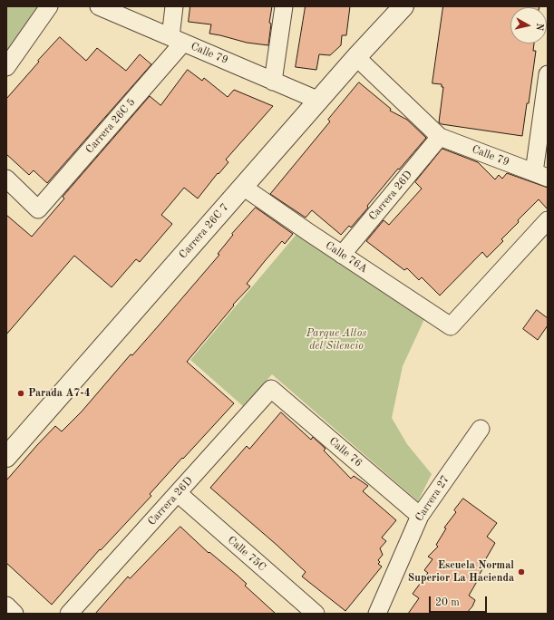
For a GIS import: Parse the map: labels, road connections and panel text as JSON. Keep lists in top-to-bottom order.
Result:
{
  "streets": {
    "street": [
      "Calle 79",
      "Carrera 26C 5",
      "Carrera 26D",
      "Carrera 26C 7",
      "Calle 76A",
      "Calle 76",
      "Carrera 27",
      "Calle 75C"
    ]
  },
  "crossings": [
    ["Calle 79", "Carrera 26C 5"],
    ["Calle 79", "Carrera 26D"],
    ["Calle 79", "Carrera 26C 7"],
    ["Carrera 26D", "Calle 76A"],
    ["Carrera 26D", "Calle 76"],
    ["Carrera 26D", "Calle 75C"],
    ["Carrera 26C 7", "Calle 76A"],
    ["Calle 76", "Carrera 27"]
  ],
  "parks": ["Parque Altos del Silencio"],
  "places": ["Parada A7-4", "Escuela Normal Superior La Hacienda"],
  "scale_bar": "20 m",
  "north": "right"
}
